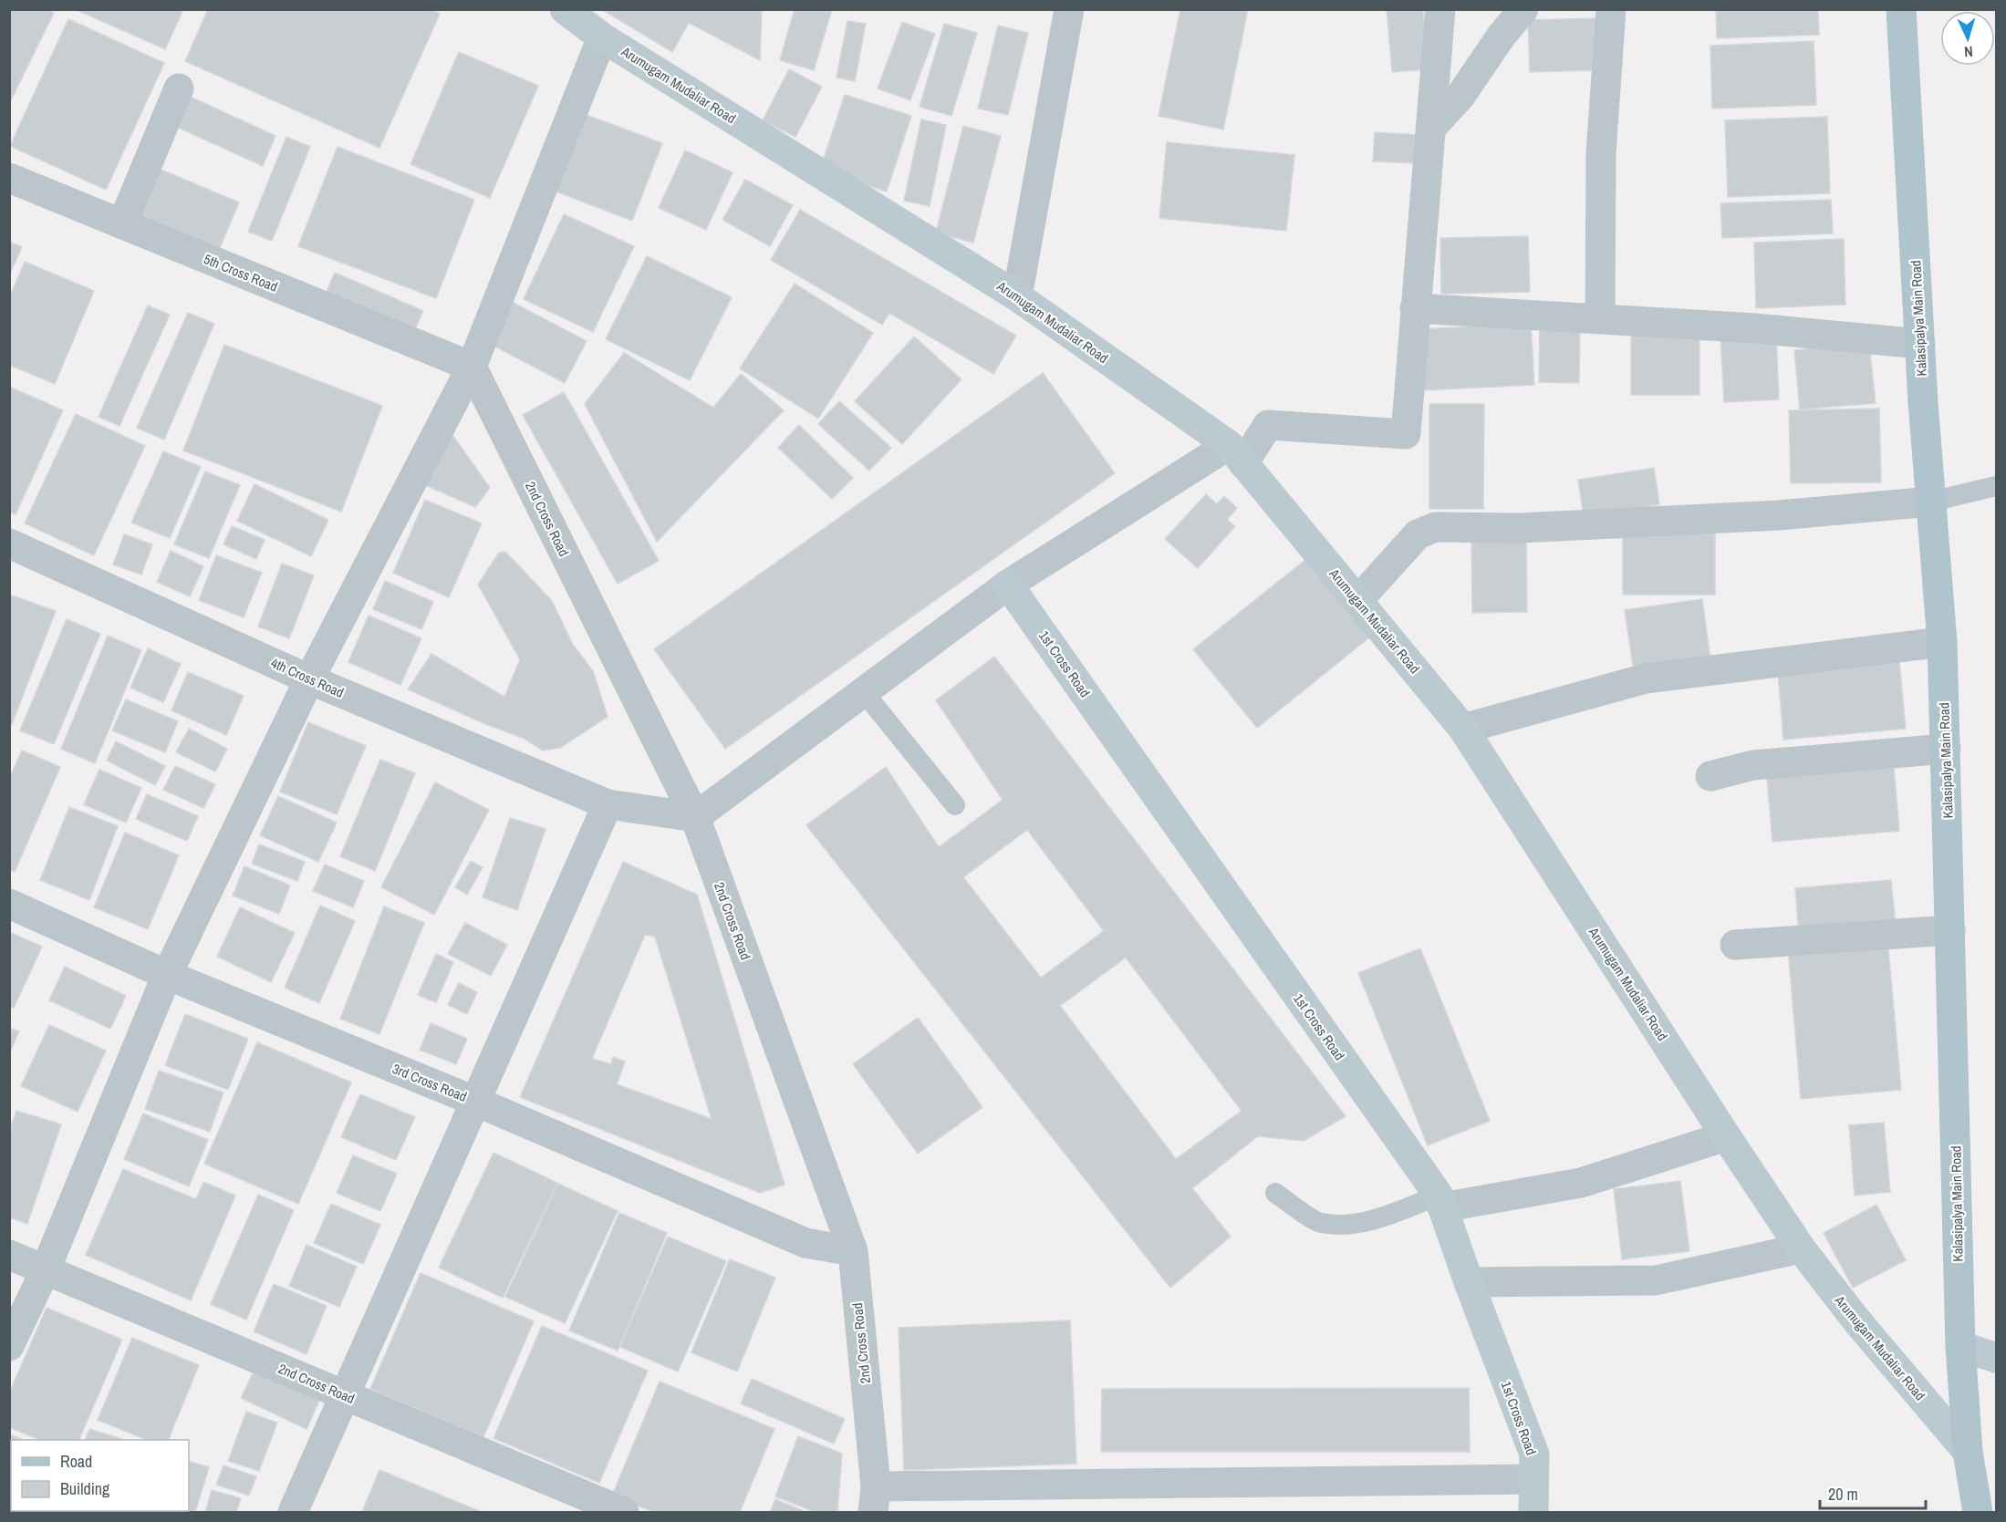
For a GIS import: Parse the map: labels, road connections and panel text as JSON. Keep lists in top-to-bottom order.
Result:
{
  "streets": {
    "main road": ["Kalasipalya Main Road"],
    "street": [
      "Arumugam Mudaliar Road",
      "5th Cross Road",
      "2nd Cross Road",
      "1st Cross Road",
      "4th Cross Road",
      "3rd Cross Road"
    ]
  },
  "crossings": [
    ["Arumugam Mudaliar Road", "Kalasipalya Main Road"],
    ["5th Cross Road", "2nd Cross Road"],
    ["2nd Cross Road", "4th Cross Road"],
    ["2nd Cross Road", "3rd Cross Road"]
  ],
  "legend": ["Road", "Building"],
  "scale_bar": "20 m",
  "north": "bottom"
}
